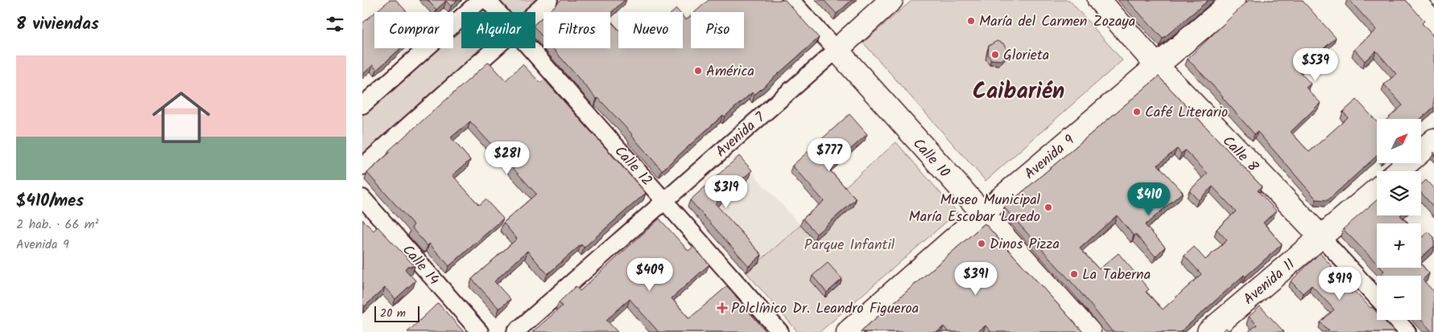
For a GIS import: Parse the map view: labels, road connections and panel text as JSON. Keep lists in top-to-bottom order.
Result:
{
  "streets": {
    "main road": [
      "Avenida 7",
      "Calle 8",
      "Avenida 9",
      "Calle 10",
      "Avenida 11"
    ],
    "street": ["Calle 12", "Calle 14"]
  },
  "crossings": [
    ["Avenida 7", "Calle 10"],
    ["Avenida 7", "Calle 12"],
    ["Calle 8", "Avenida 9"],
    ["Calle 8", "Avenida 11"],
    ["Avenida 9", "Calle 10"]
  ],
  "districts": ["Caibarién"],
  "parks": ["Parque Infantil"],
  "places": {
    "other": [
      "María del Carmen Zozaya",
      "Glorieta",
      "América",
      "Café Literario",
      "Museo Municipal María Escobar Laredo",
      "Dinos Pizza",
      "La Taberna"
    ],
    "health": ["Polclínico Dr. Leandro Figueroa"]
  },
  "scale_bar": "20 m",
  "north": "top right",
  "page": {
    "heading": "8 viviendas",
    "chip": [
      "Comprar",
      "Alquilar",
      "Filtros",
      "Nuevo",
      "Piso"
    ],
    "list": [
      {
        "name": "$410/mes",
        "note": "2 hab. · 66 m² · Avenida 9"
      }
    ],
    "price": [
      "$539",
      "$777",
      "$281",
      "$319",
      "$410",
      "$409",
      "$391",
      "$919"
    ],
    "map_buttons": ["+", "−"],
    "scale": "20 m"
  }
}
